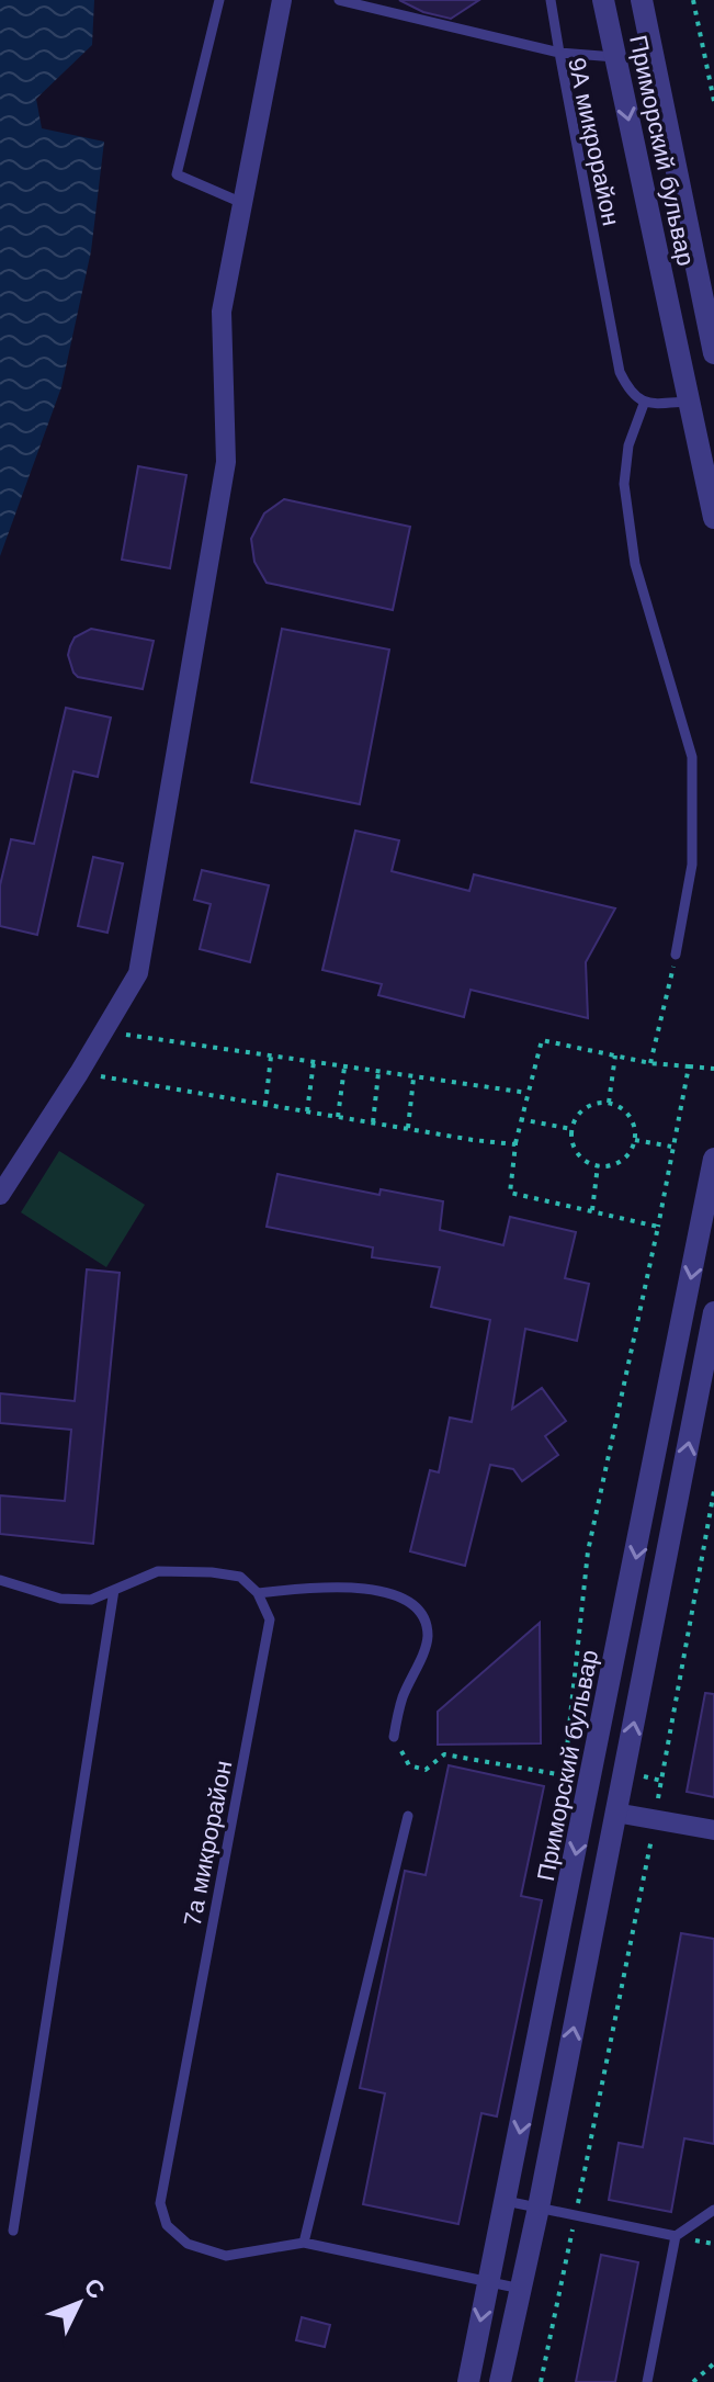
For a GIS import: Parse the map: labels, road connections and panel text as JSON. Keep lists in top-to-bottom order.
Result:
{
  "streets": {
    "street": ["Приморский бульвар"],
    "lane": ["9А микрорайон", "7а микрорайон"]
  },
  "north": "top right"
}
